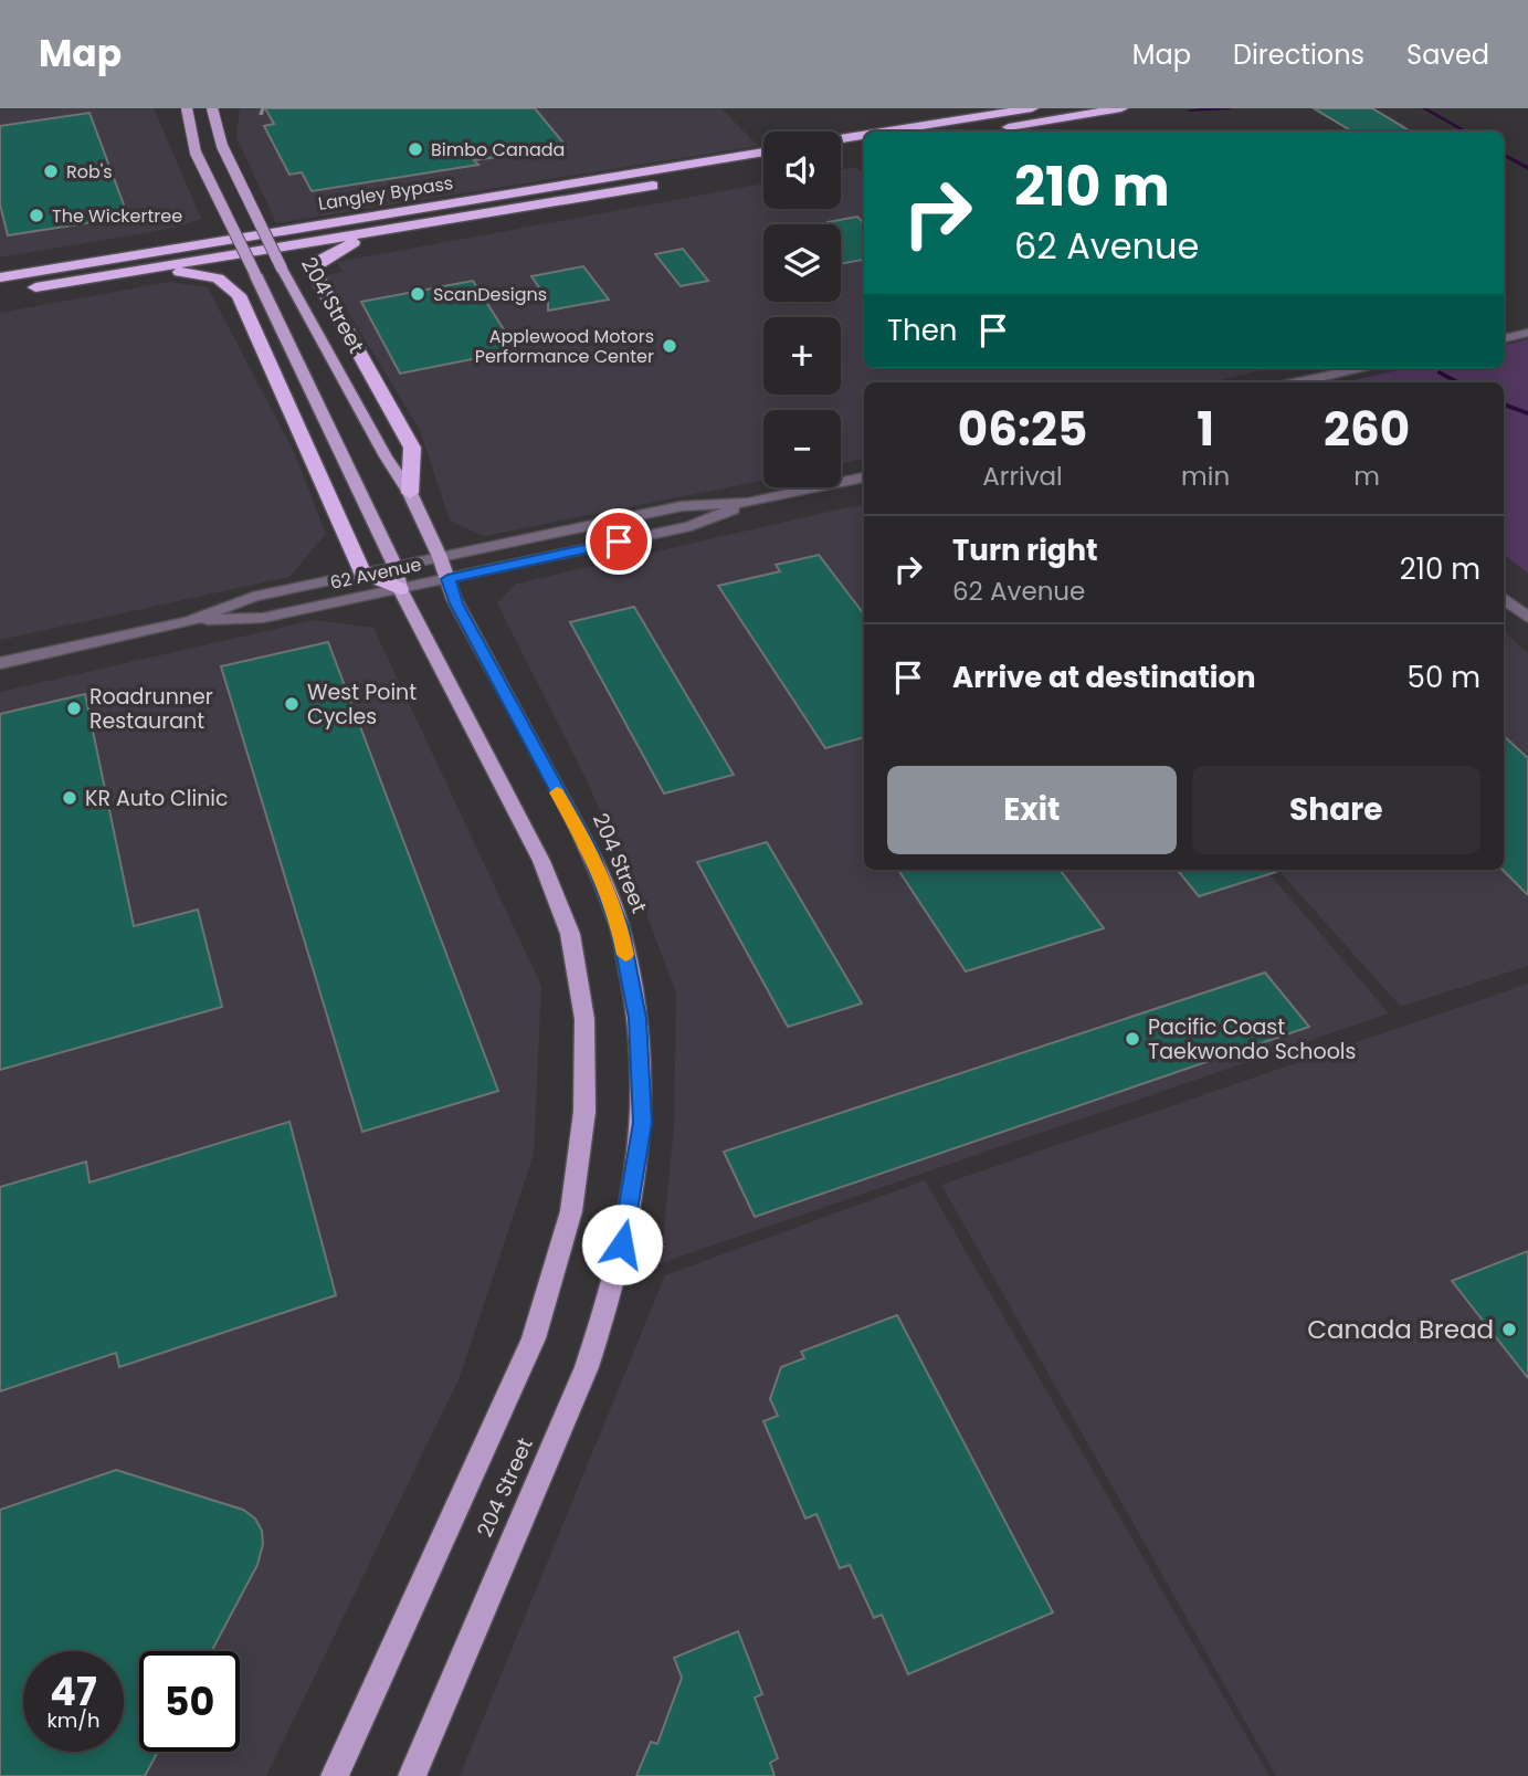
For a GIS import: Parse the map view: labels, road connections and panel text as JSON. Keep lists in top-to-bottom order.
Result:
{
  "streets": {
    "highway": ["Langley Bypass"],
    "main road": ["204 Street"],
    "street": ["62 Avenue"]
  },
  "crossings": [
    ["204 Street", "62 Avenue"]
  ],
  "places": [
    "Bimbo Canada",
    "Rob's",
    "The Wickertree",
    "ScanDesigns",
    "Applewood Motors Performance Center",
    "West Point Cycles",
    "Roadrunner Restaurant",
    "KR Auto Clinic",
    "Pacific Coast Taekwondo Schools",
    "Canada Bread"
  ],
  "page": {
    "header": "Map",
    "nav": ["Map", "Directions", "Saved"],
    "map_buttons": ["+", "−"],
    "turn": ["210 m", "62 Avenue"],
    "then": "Then",
    "eta": [
      "06:25",
      "Arrival",
      "1",
      "min",
      "260",
      "m"
    ],
    "list": [
      {
        "name": "Turn right",
        "note": "62 Avenue",
        "value": "210 m"
      },
      {
        "name": "Arrive at destination",
        "value": "50 m"
      }
    ],
    "buttons": ["Exit", "Share"],
    "speed": "47 km/h",
    "limit": "50"
  }
}
